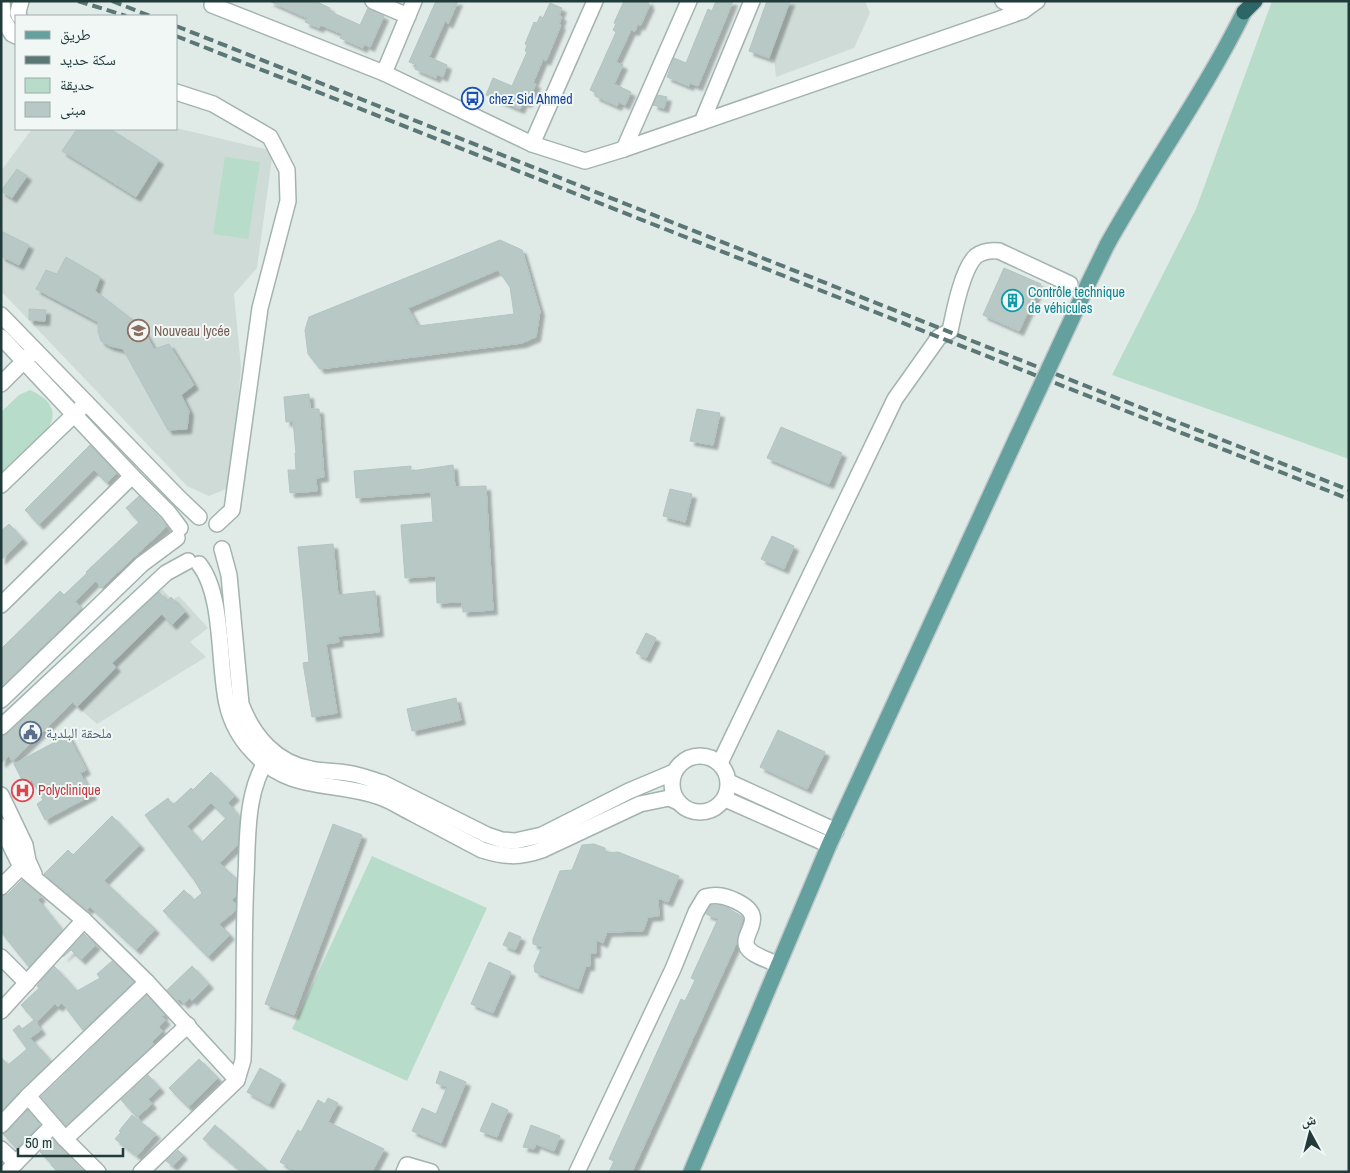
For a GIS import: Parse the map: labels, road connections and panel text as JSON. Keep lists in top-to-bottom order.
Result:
{
  "places": {
    "bus stop": ["chez Sid Ahmed"],
    "building": ["Contrôle technique de véhicules"],
    "school or university": ["Nouveau lycée"],
    "public building": ["ملحقة البلدية"],
    "hospital": ["Polyclinique"]
  },
  "legend": [
    "طريق",
    "سكة حديد",
    "حديقة",
    "مبنى"
  ],
  "scale_bar": "50 m",
  "north": "top"
}
